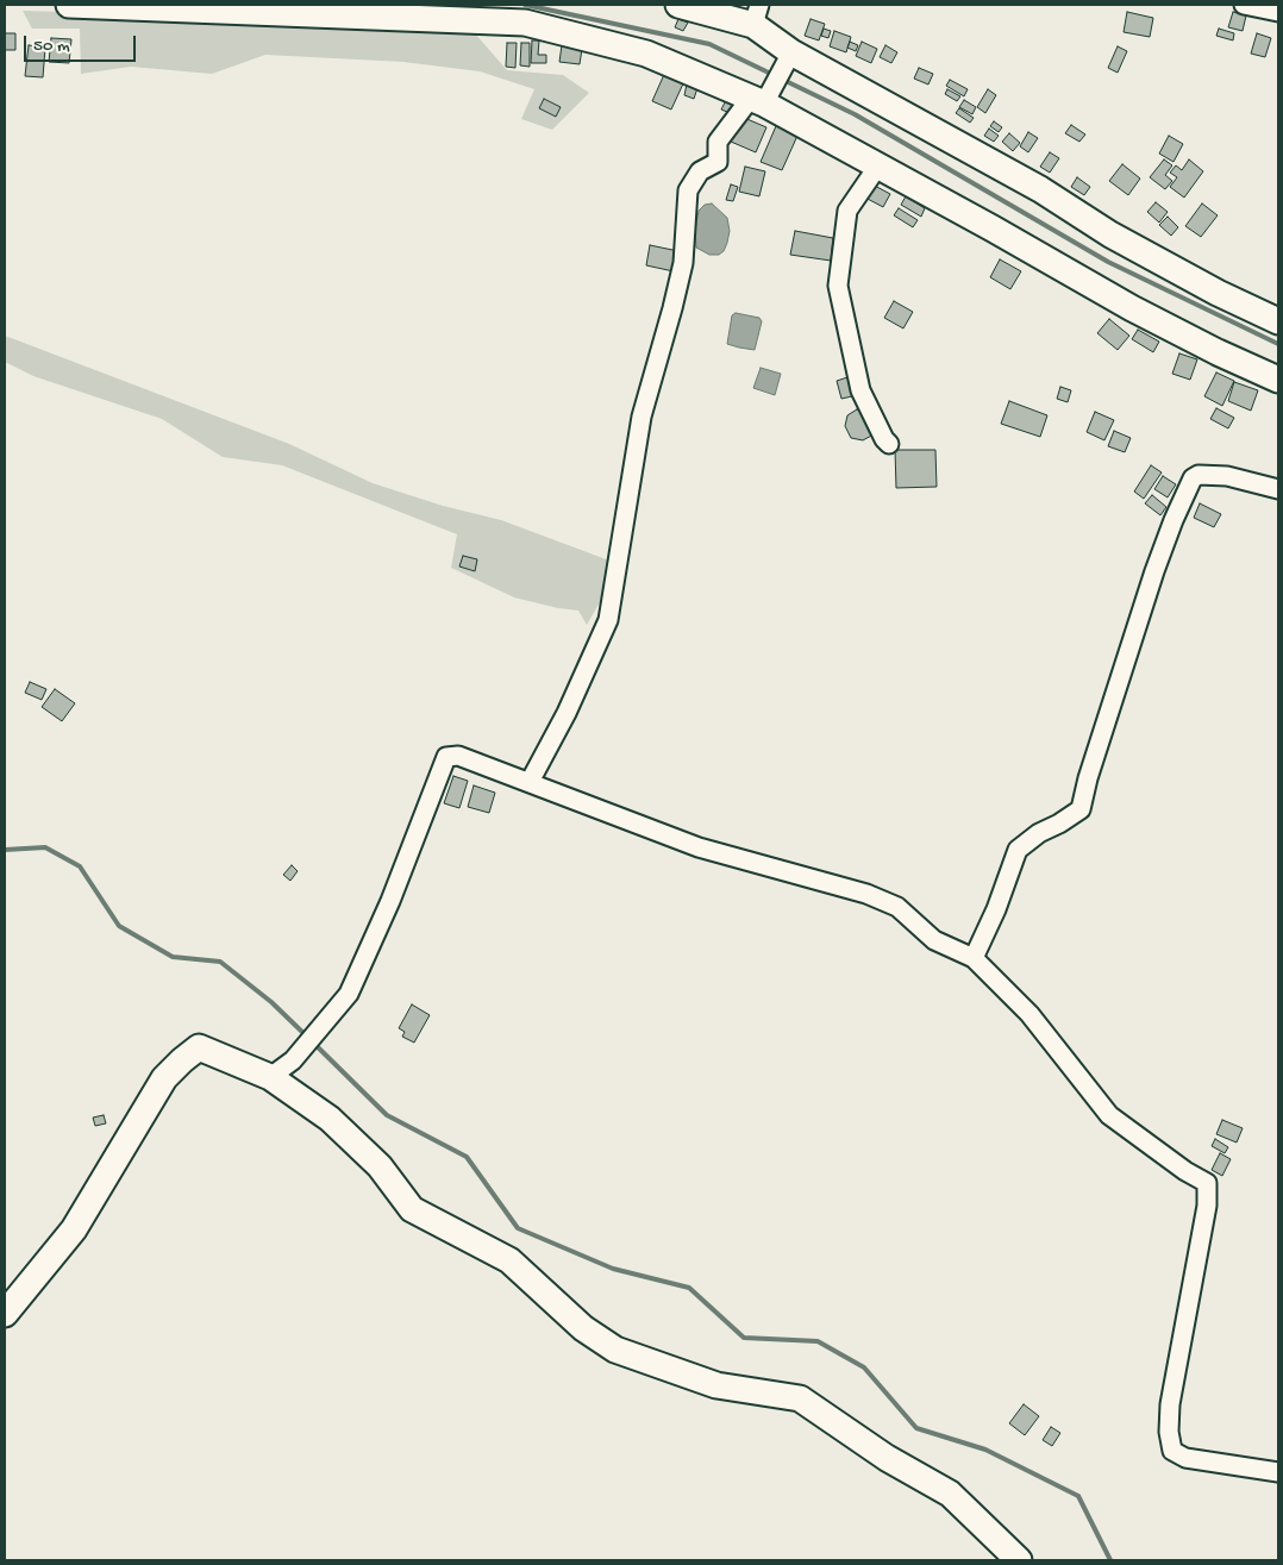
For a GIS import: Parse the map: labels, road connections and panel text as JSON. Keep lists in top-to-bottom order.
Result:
{
  "scale_bar": "50 m"
}
